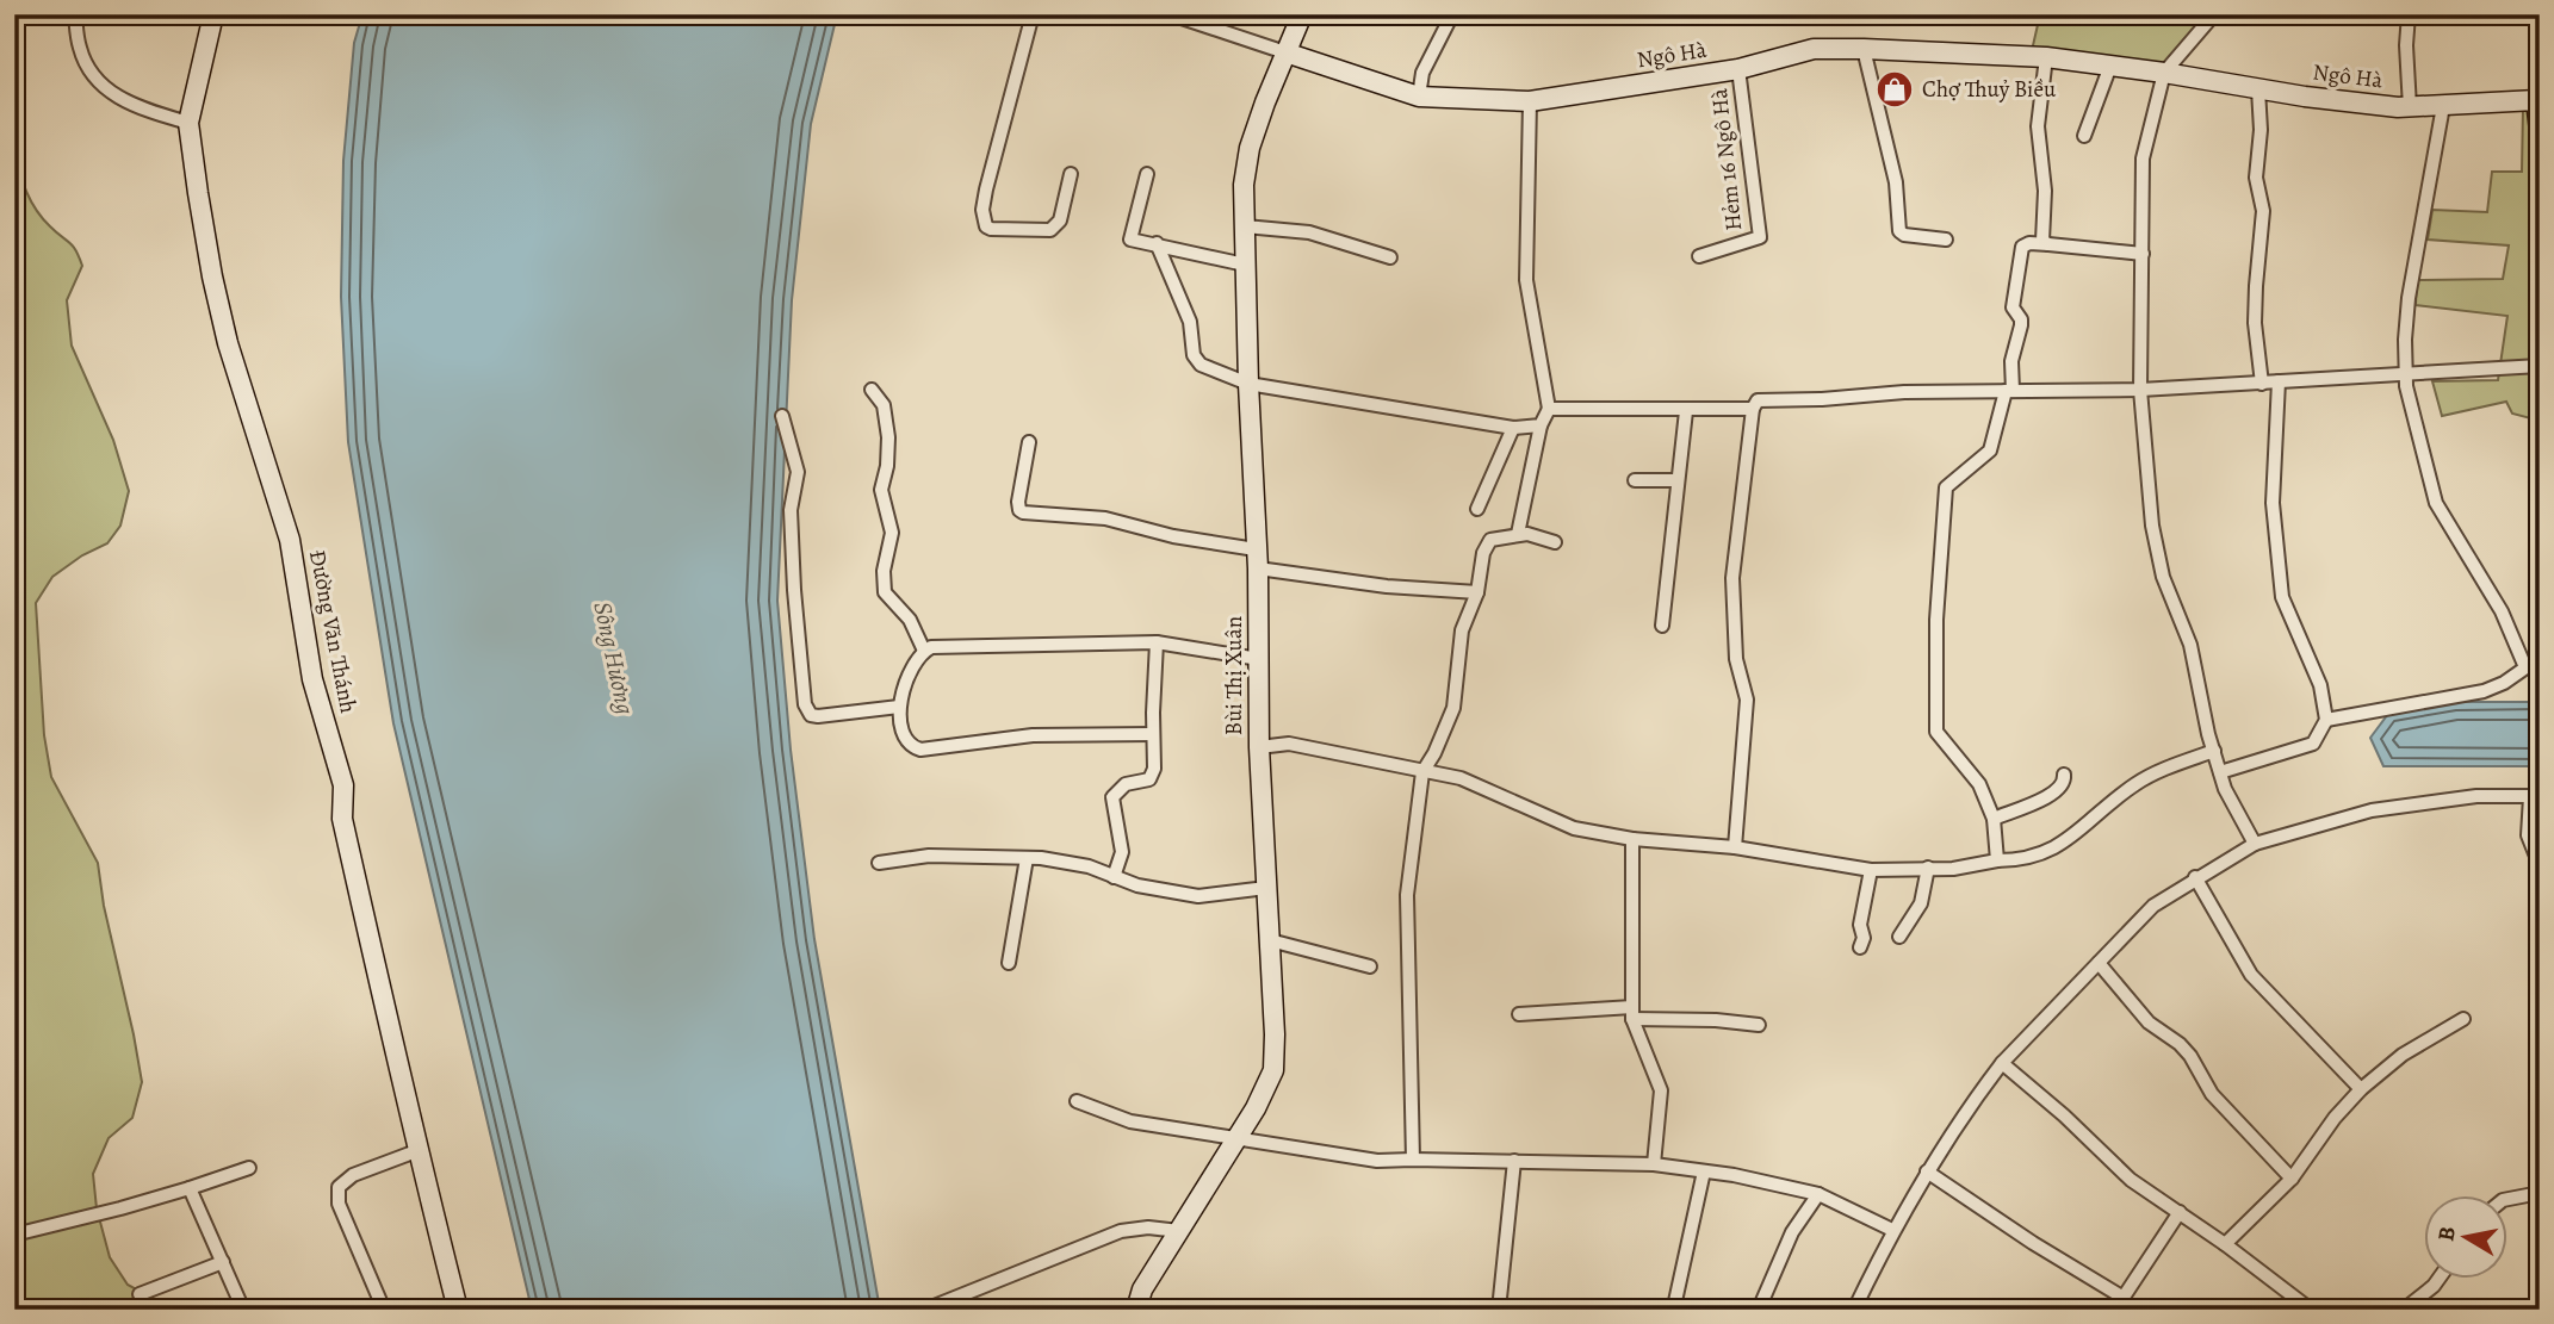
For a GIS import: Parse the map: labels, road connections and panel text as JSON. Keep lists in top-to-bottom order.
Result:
{
  "streets": {
    "street": [
      "Ngô Hà",
      "Hẻm 16 Ngô Hà",
      "Đường Văn Thánh",
      "Bùi Thị Xuân"
    ]
  },
  "crossings": [
    ["Ngô Hà", "Hẻm 16 Ngô Hà"],
    ["Ngô Hà", "Bùi Thị Xuân"]
  ],
  "water": ["Sông Hương"],
  "places": {
    "shop": ["Chợ Thuỷ Biều"]
  },
  "north": "left"
}
